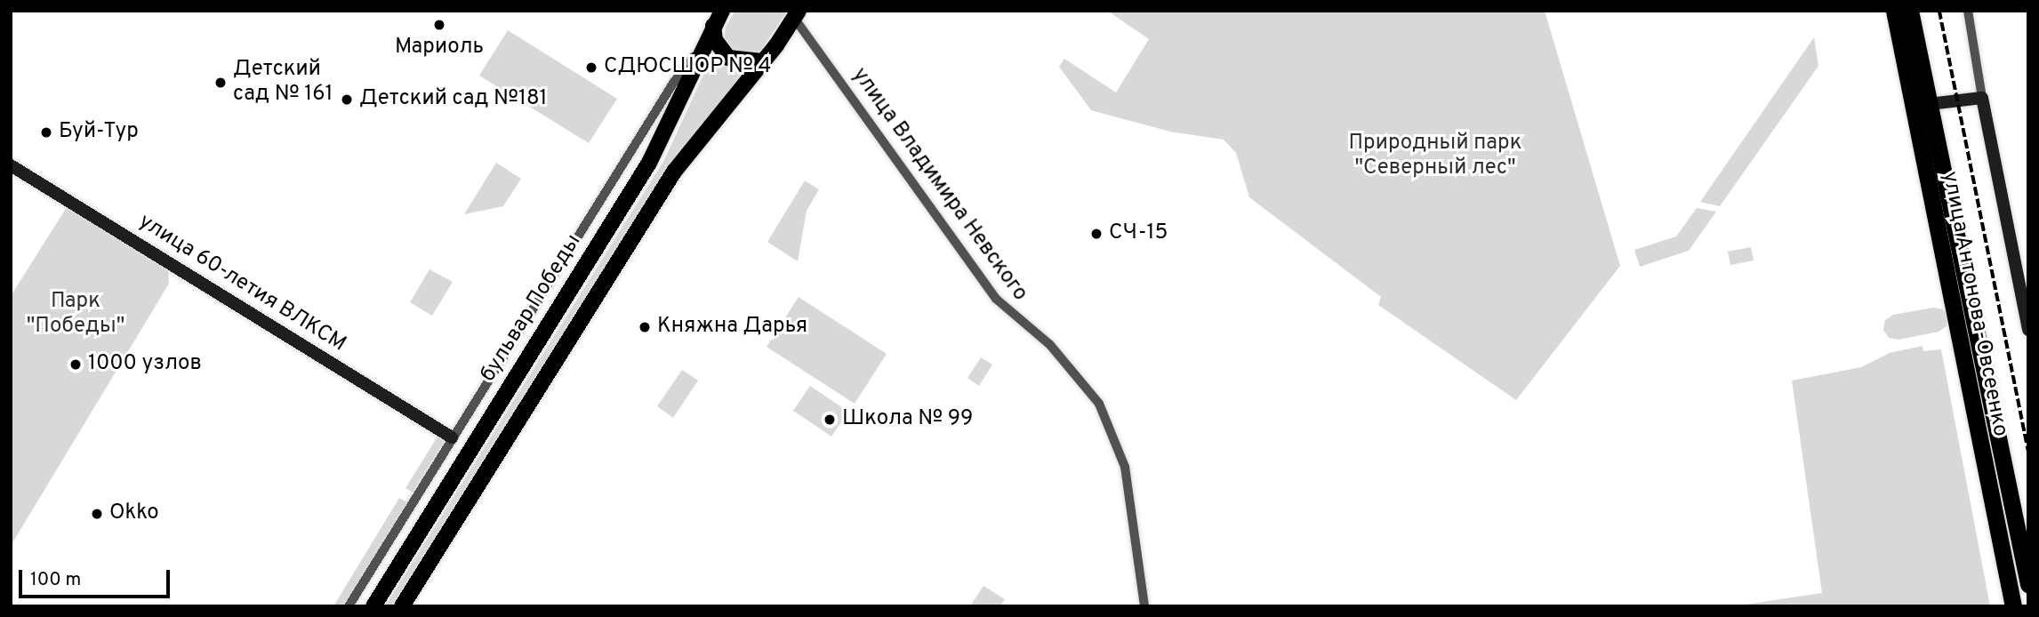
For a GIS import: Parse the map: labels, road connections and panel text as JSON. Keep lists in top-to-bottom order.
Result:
{
  "streets": {
    "highway": ["улица Антонова-Овсеенко"],
    "main road": ["бульвар Победы"],
    "street": ["улица Владимира Невского", "улица 60-летия ВЛКСМ"]
  },
  "parks": ["Природный парк \"Северный лес\"", "Парк \"Победы\""],
  "places": [
    "Мариоль",
    "СДЮСШОР № 4",
    "Детский сад № 161",
    "Детский сад №181",
    "Буй-Тур",
    "СЧ-15",
    "Княжна Дарья",
    "1000 узлов",
    "Школа № 99",
    "Okko"
  ],
  "scale_bar": "100 m"
}
